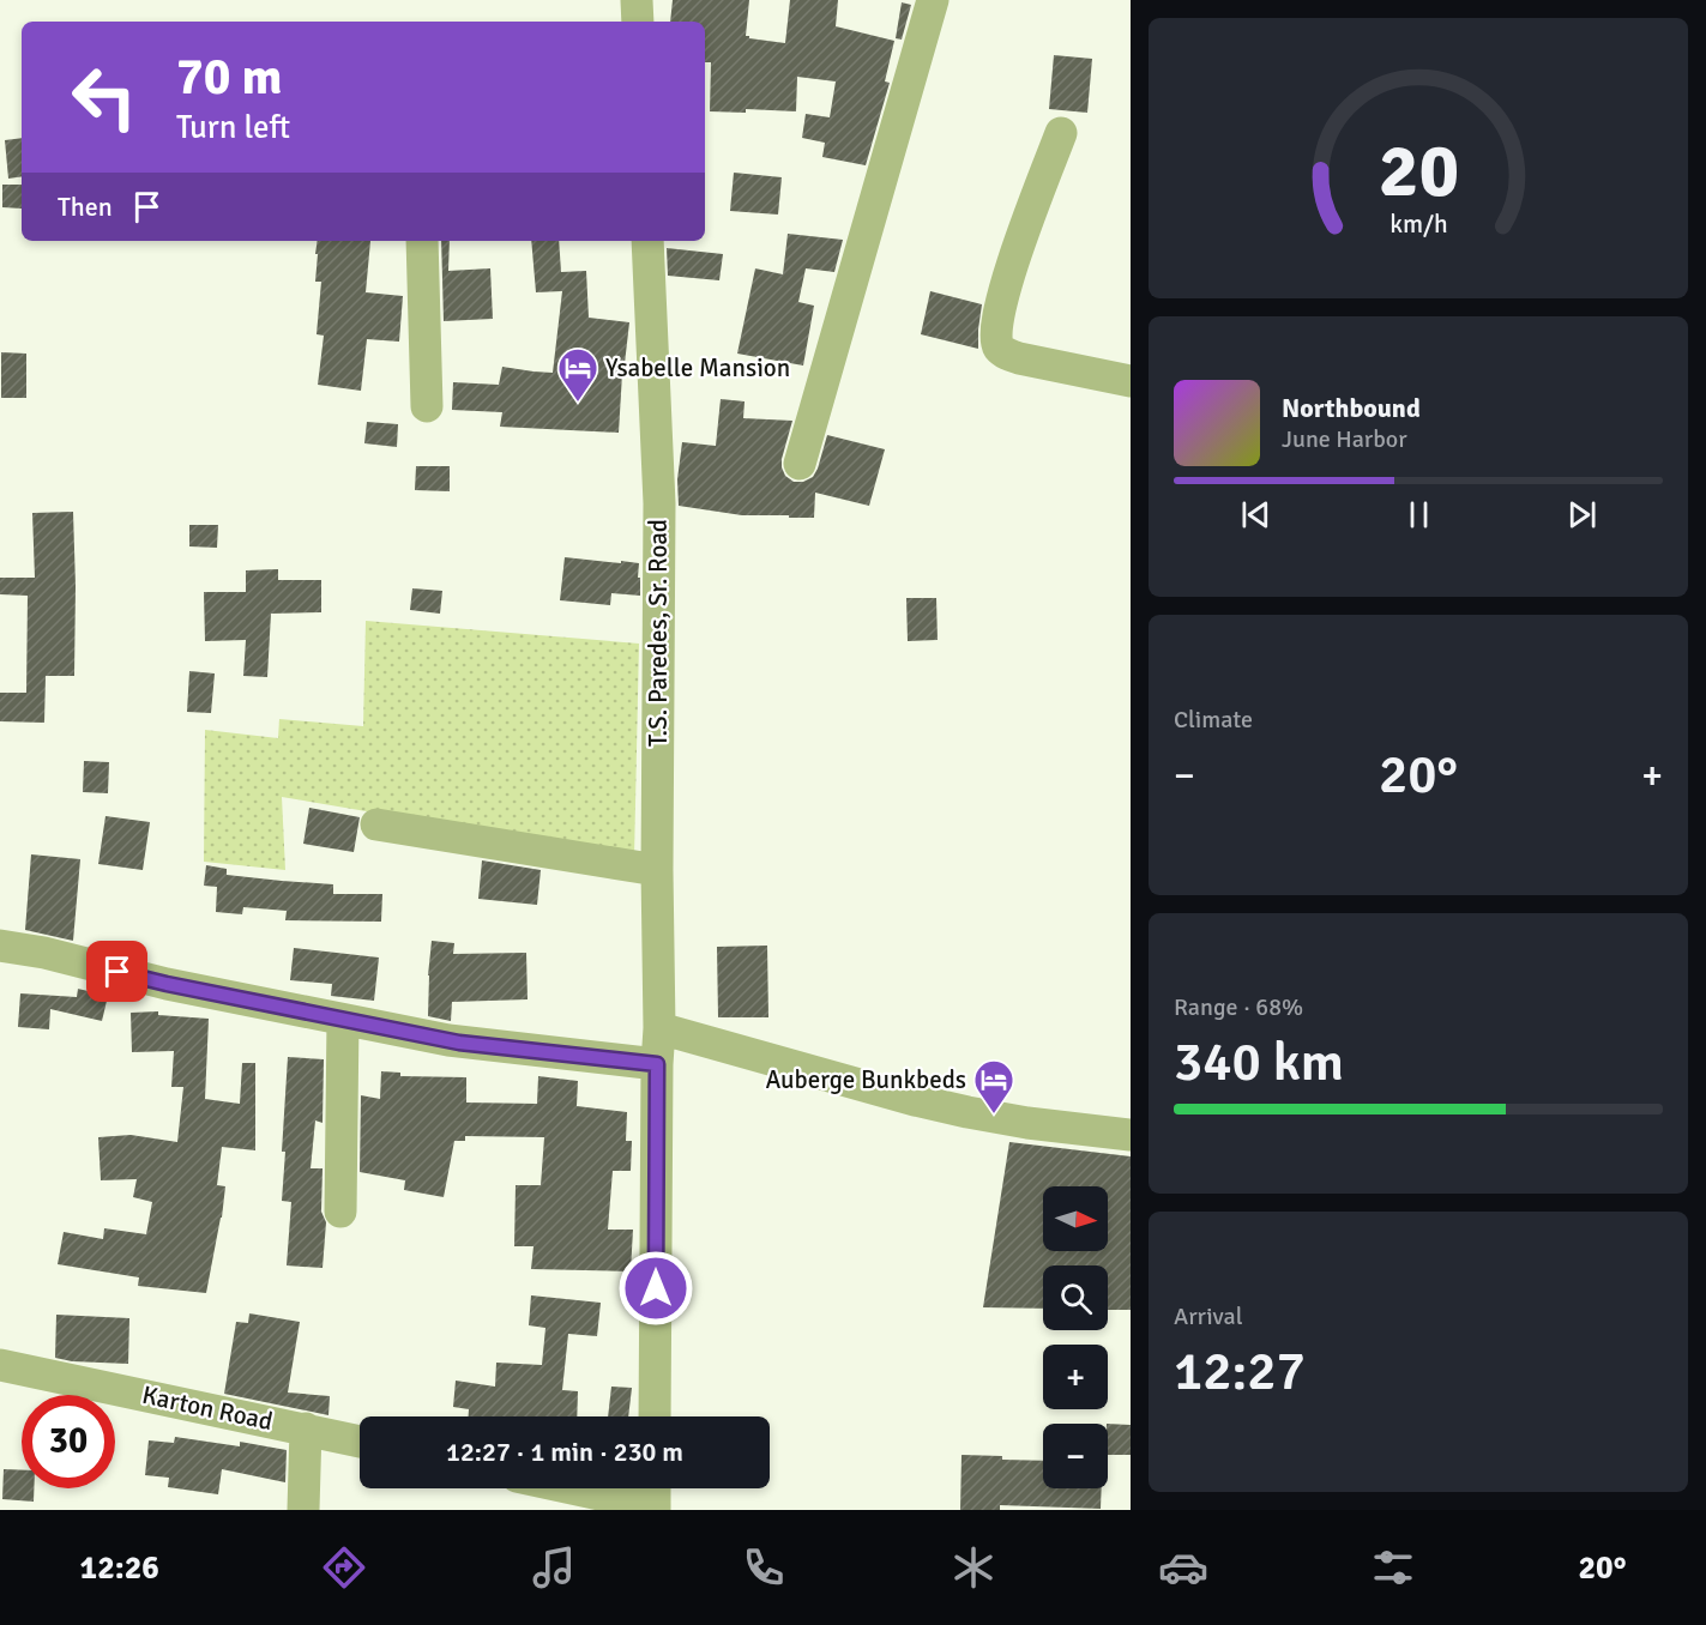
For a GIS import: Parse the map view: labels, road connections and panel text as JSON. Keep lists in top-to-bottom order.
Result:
{
  "streets": {
    "street": ["T.S. Paredes, Sr. Road", "Karton Road"]
  },
  "places": {
    "hotel": ["Ysabelle Mansion", "Auberge Bunkbeds"]
  },
  "north": "right",
  "page": {
    "turn": ["70 m", "Turn left"],
    "then": "Then",
    "song": ["Northbound", "June Harbor"],
    "tile": [
      "Climate",
      ["Range · 68%", "340 km"],
      ["Arrival", "12:27"]
    ],
    "heat": ["−", "20°", "+"],
    "map_buttons": ["+", "−"],
    "limit": "30",
    "trip": "12:27 · 1 min · 230 m",
    "tabs": ["12:26", "20°"],
    "gauge": ["20", "km/h"]
  }
}
